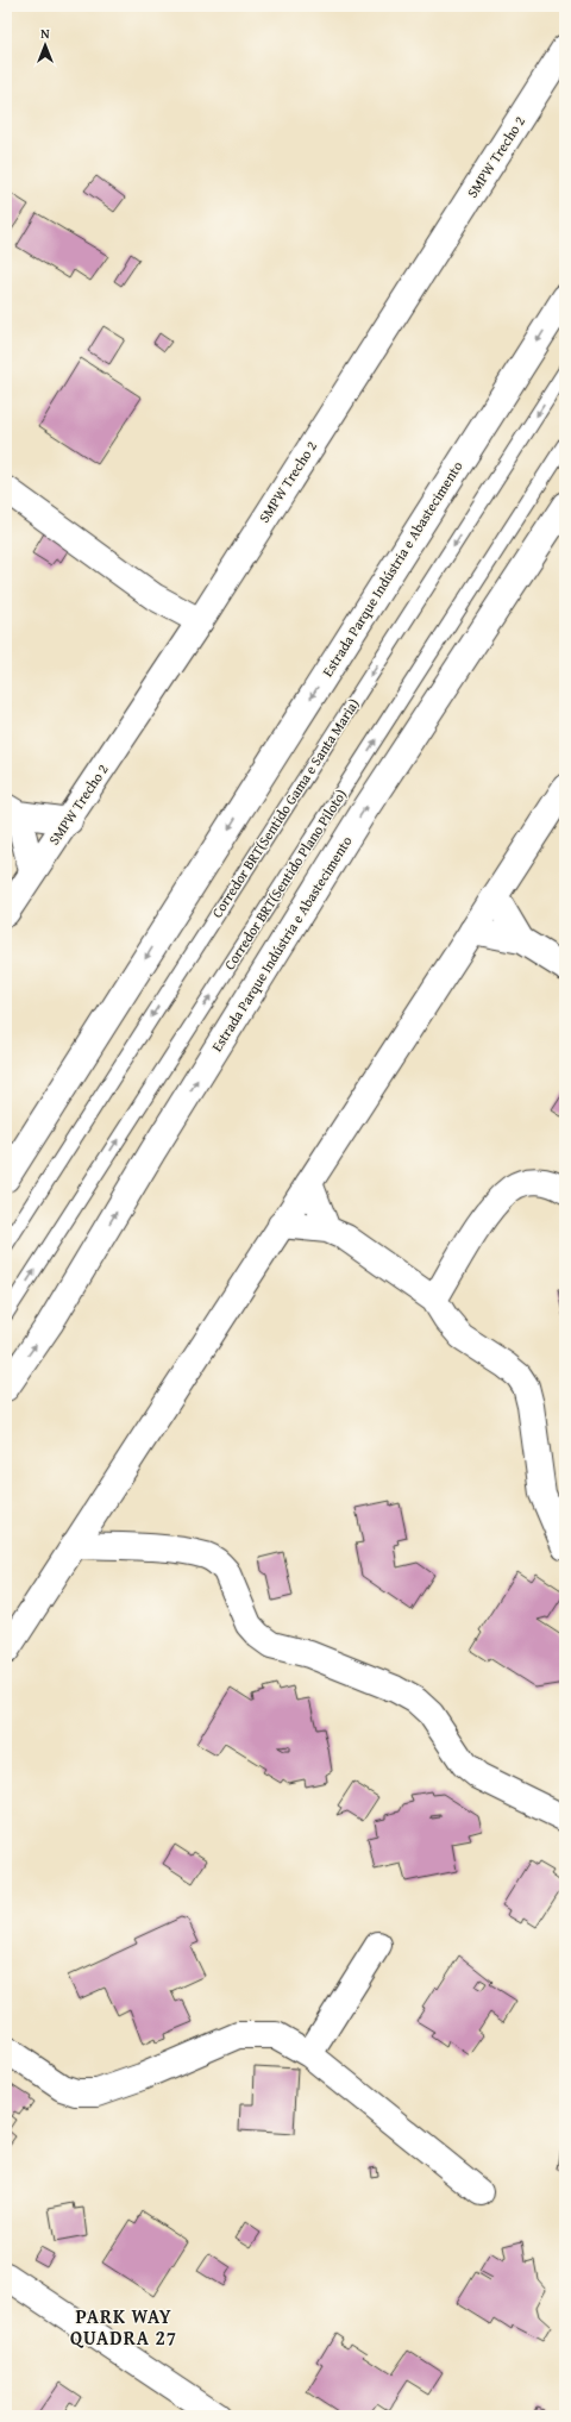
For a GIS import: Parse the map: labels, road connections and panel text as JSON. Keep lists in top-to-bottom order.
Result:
{
  "streets": {
    "main road": ["SMPW Trecho 2", "Estrada Parque Indústria e Abastecimento"],
    "lane": ["Corredor BRT(Sentido Gama e Santa Maria)", "Corredor BRT(Sentido Plano Piloto)"]
  },
  "one_way": ["Corredor BRT(Sentido Gama e Santa Maria)", "Corredor BRT(Sentido Plano Piloto)"],
  "districts": ["PARK WAY QUADRA 27"],
  "north": "top"
}
